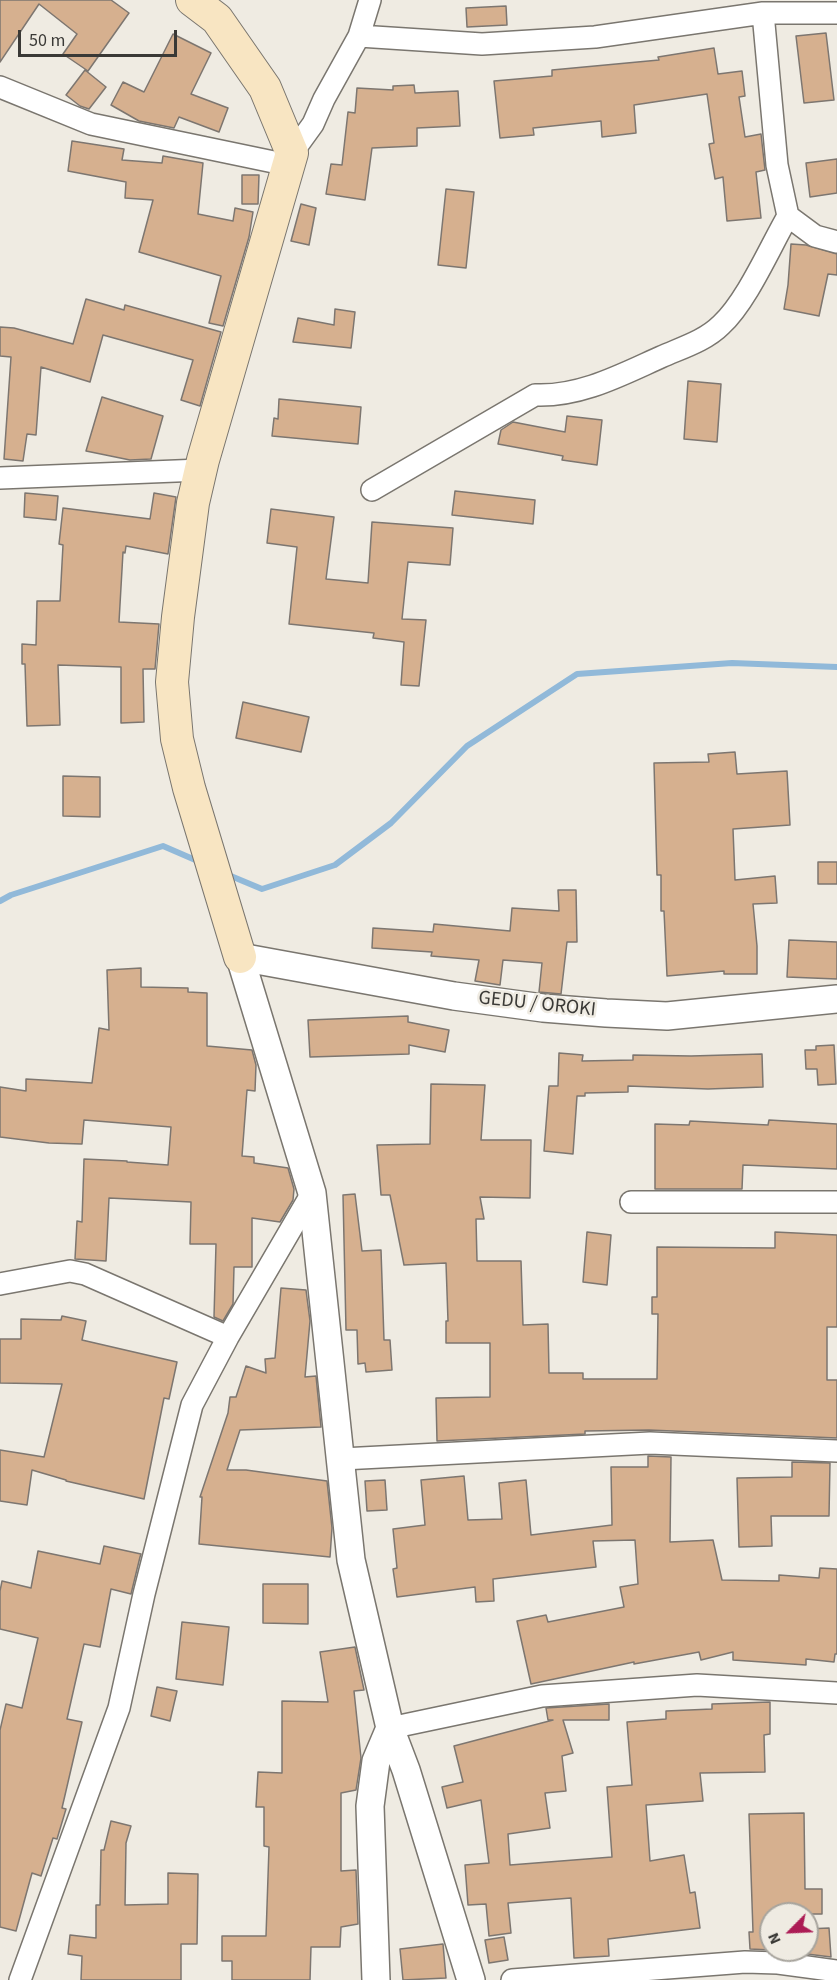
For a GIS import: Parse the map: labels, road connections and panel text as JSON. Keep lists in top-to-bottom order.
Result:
{
  "streets": {
    "street": ["GEDU / OROKI"]
  },
  "scale_bar": "50 m",
  "north": "bottom left"
}
